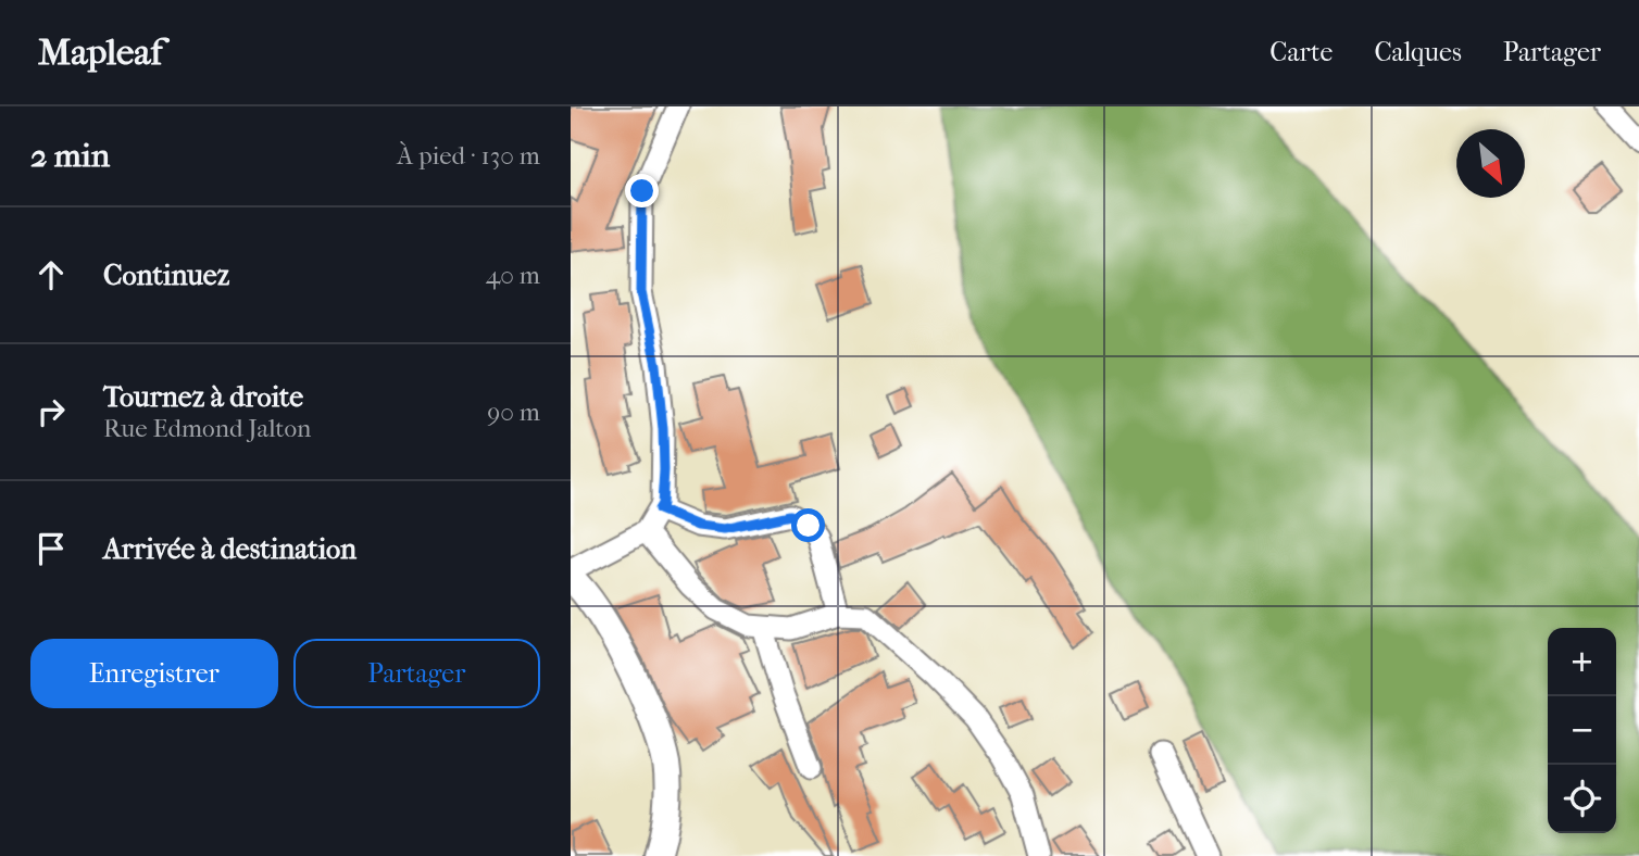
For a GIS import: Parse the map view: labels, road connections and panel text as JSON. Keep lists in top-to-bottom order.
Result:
{
  "north": "bottom right",
  "page": {
    "header": "Mapleaf",
    "nav": ["Carte", "Calques", "Partager"],
    "heading": ["2 min", "À pied · 130 m"],
    "list": [
      ["Continuez", "40 m"],
      ["Tournez à droite", "Rue Edmond Jalton", "90 m"],
      "Arrivée à destination"
    ],
    "buttons": ["Enregistrer", "Partager"],
    "map_buttons": ["+", "−"]
  }
}
